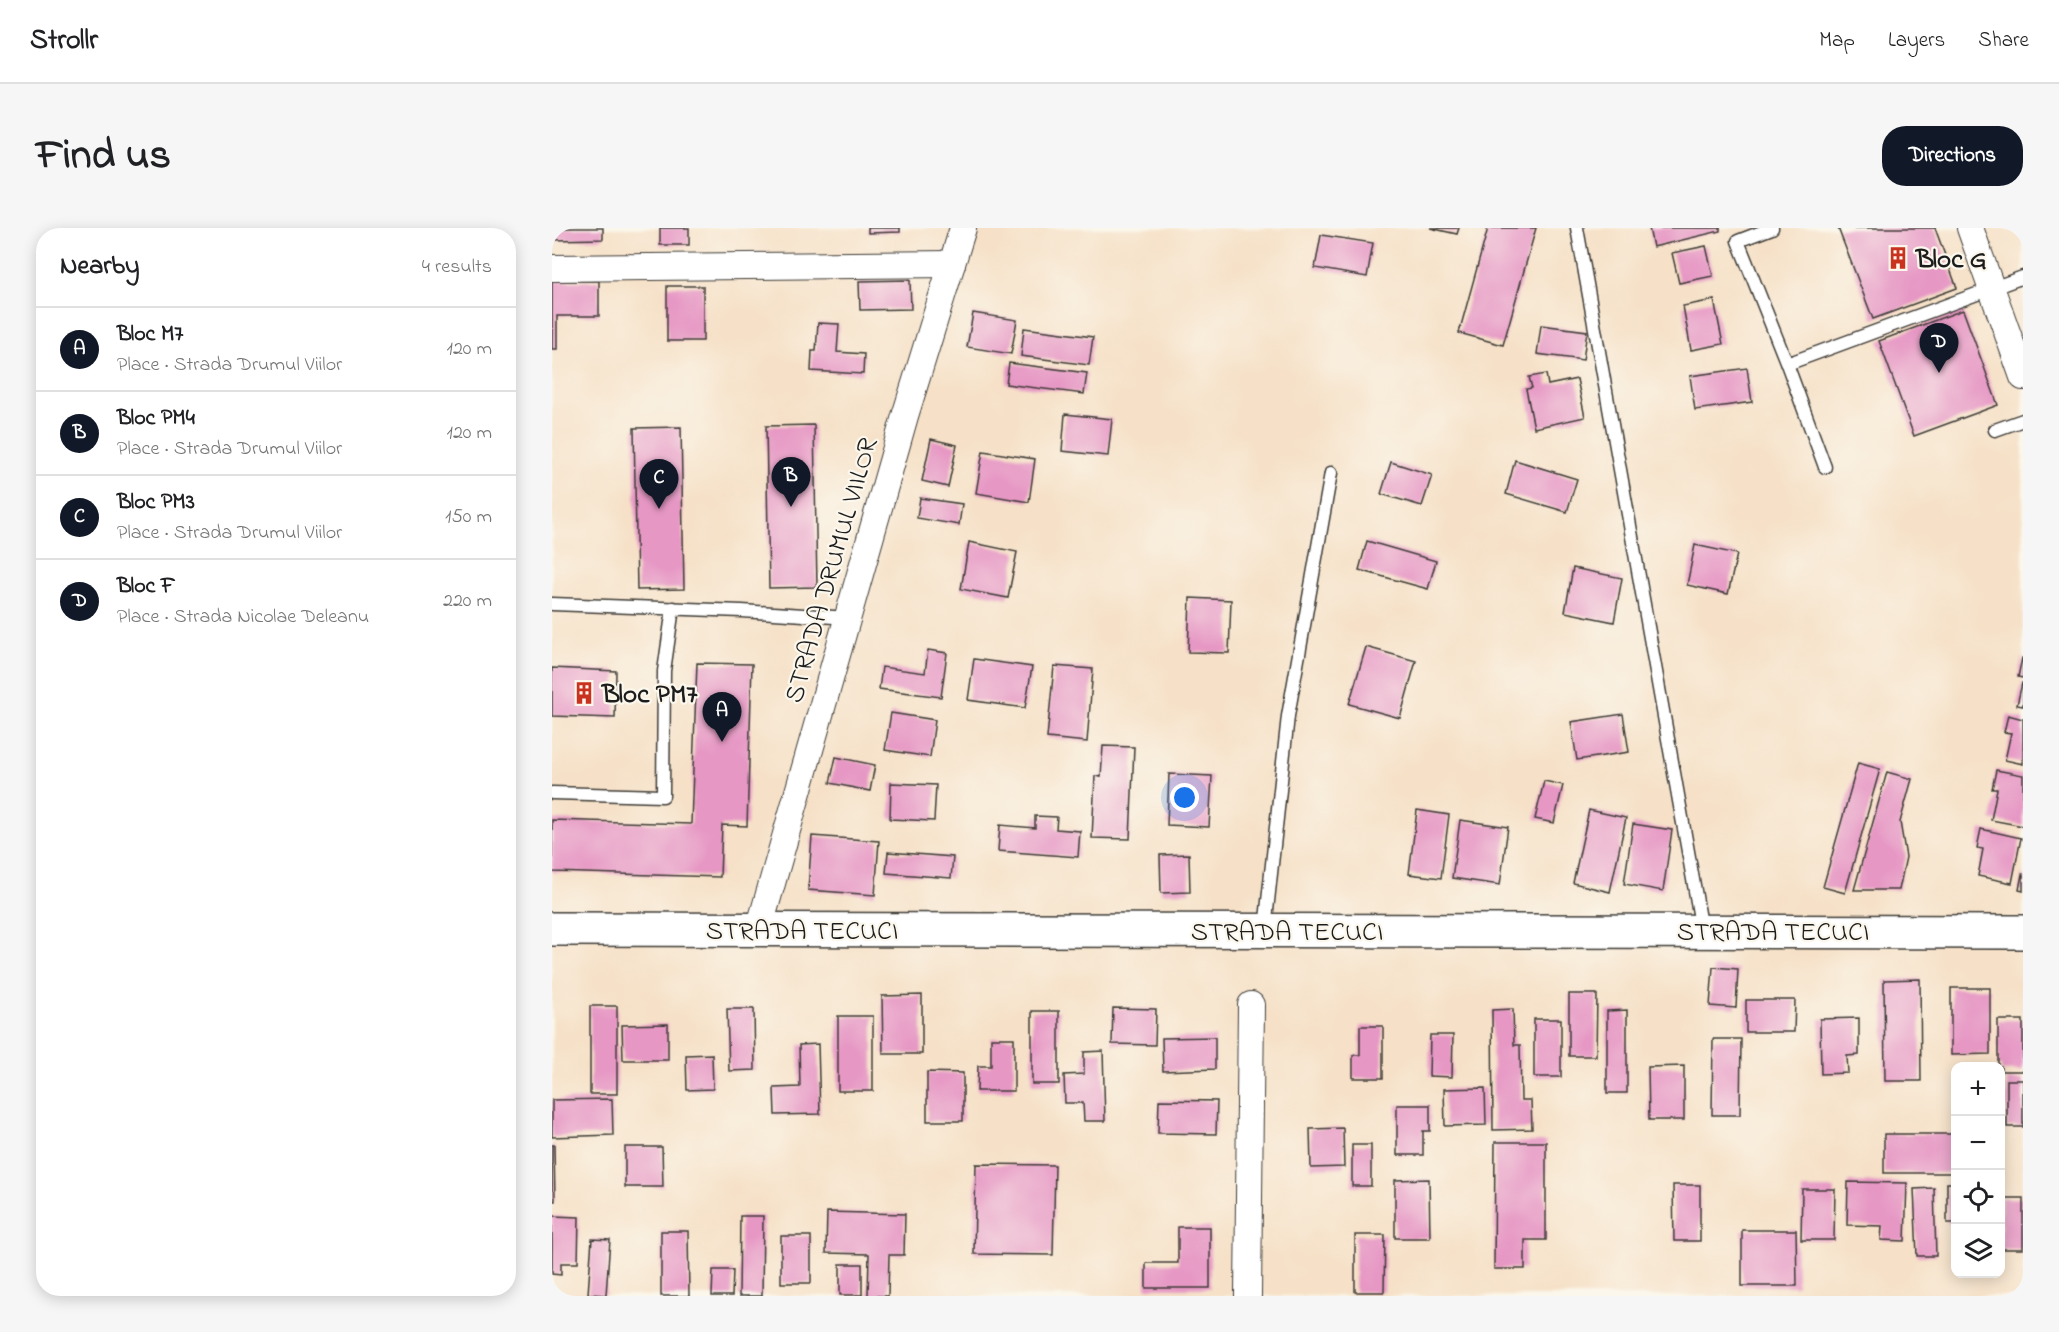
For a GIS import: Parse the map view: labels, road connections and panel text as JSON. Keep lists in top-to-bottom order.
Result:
{
  "streets": {
    "main road": ["STRADA TECUCI"],
    "street": ["STRADA DRUMUL VIILOR"]
  },
  "crossings": [
    ["STRADA DRUMUL VIILOR", "STRADA TECUCI"]
  ],
  "places": {
    "building": ["Bloc G", "Bloc PM7"]
  },
  "page": {
    "header": "Strollr",
    "nav": ["Map", "Layers", "Share"],
    "title": "Find us",
    "buttons": "Directions",
    "heading": ["Nearby", "4 results"],
    "list": [
      {
        "mark": "A",
        "name": "Bloc M7",
        "note": "Place · Strada Drumul Viilor",
        "value": "120 m"
      },
      {
        "mark": "B",
        "name": "Bloc PM4",
        "note": "Place · Strada Drumul Viilor",
        "value": "120 m"
      },
      {
        "mark": "C",
        "name": "Bloc PM3",
        "note": "Place · Strada Drumul Viilor",
        "value": "150 m"
      },
      {
        "mark": "D",
        "name": "Bloc F",
        "note": "Place · Strada Nicolae Deleanu",
        "value": "220 m"
      }
    ],
    "pins": [
      "D",
      "B",
      "C",
      "A"
    ],
    "map_buttons": ["+", "−"]
  }
}
